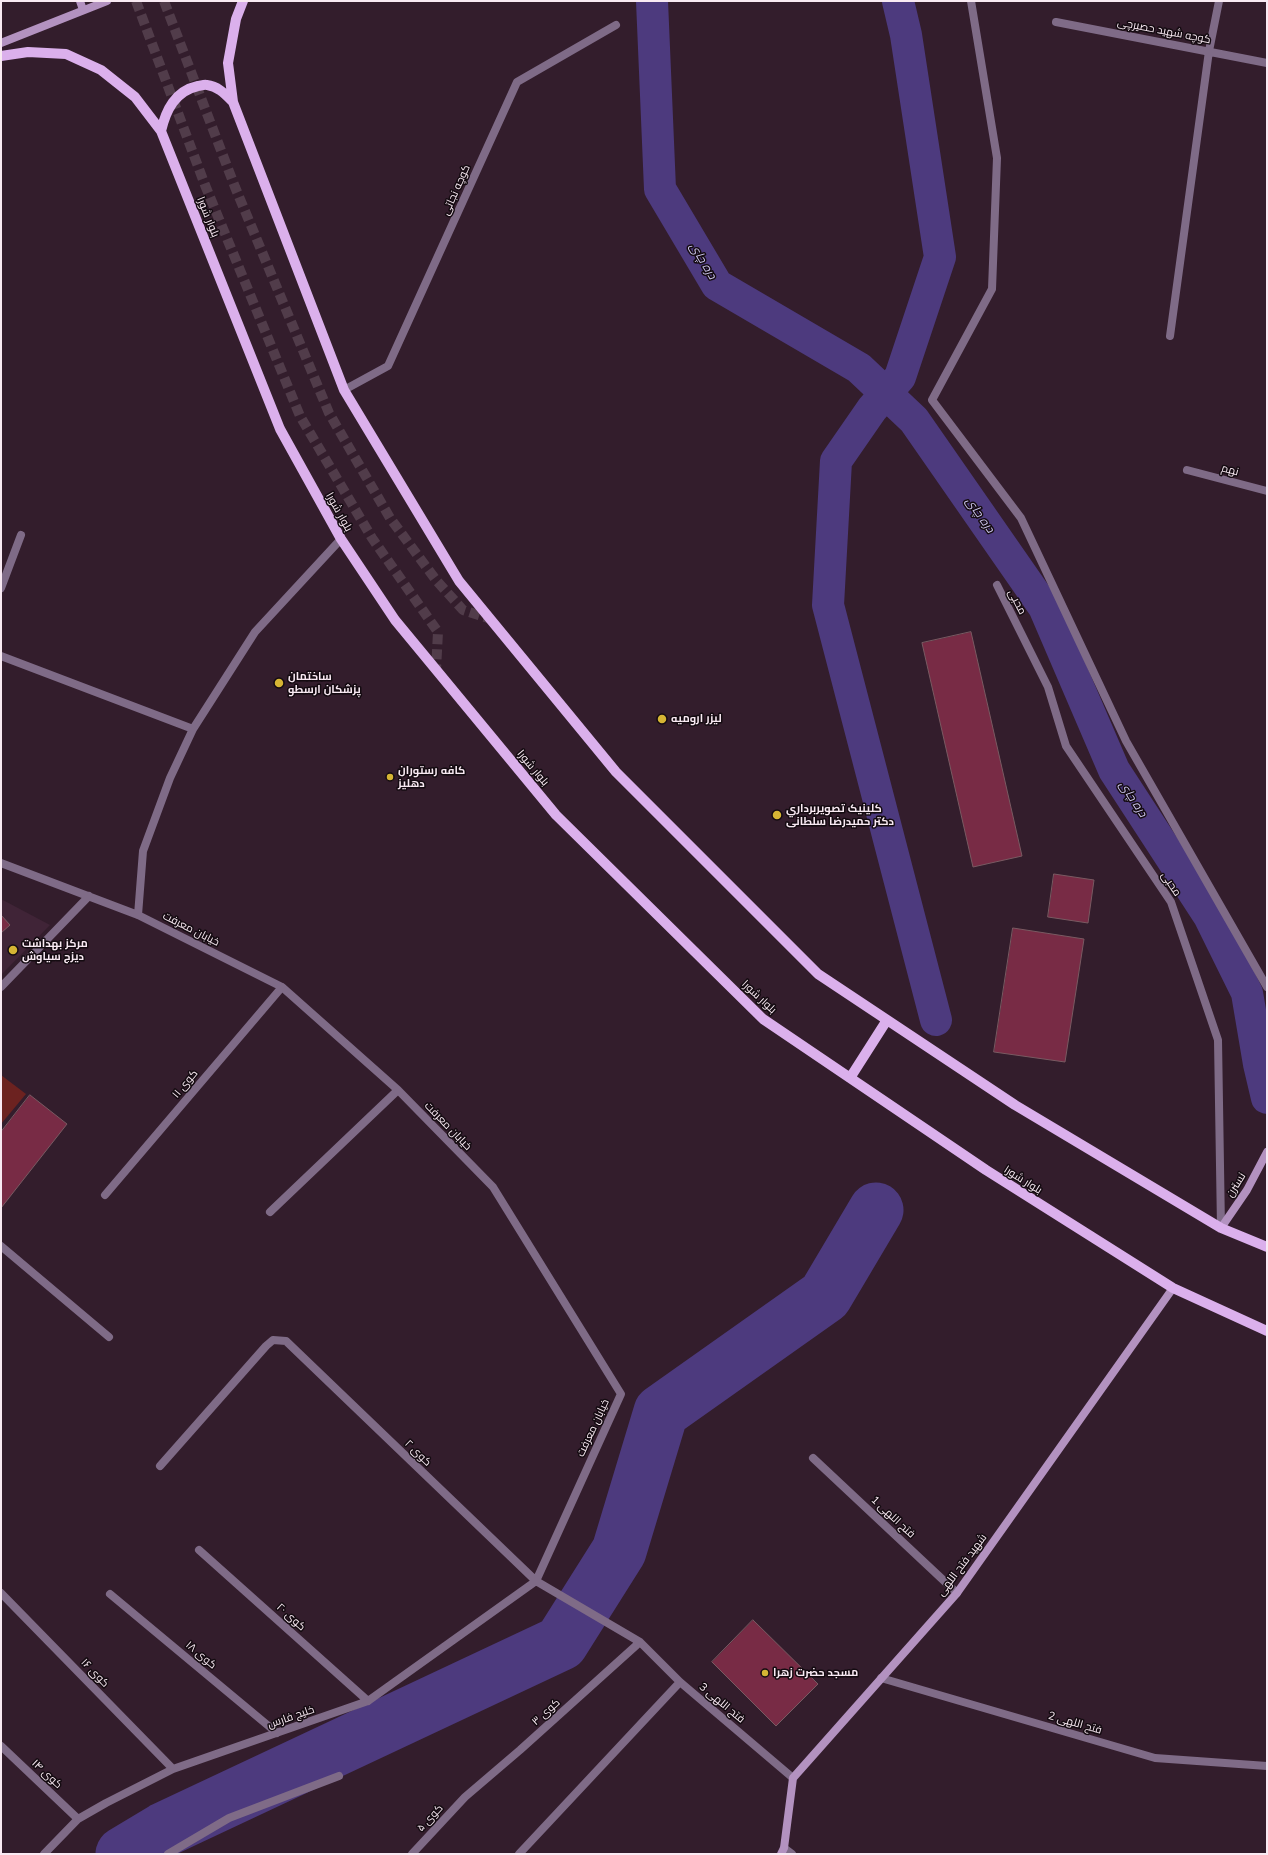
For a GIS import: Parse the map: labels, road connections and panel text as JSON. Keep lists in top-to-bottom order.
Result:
{
  "streets": {
    "main road": ["بلوار شورا"],
    "street": [
      "کوچه شهید حصیرچی",
      "کوچه نجاتی",
      "نهم",
      "محبی",
      "خیابان معرفت",
      "کوی ۱۱",
      "نسترن",
      "کوی ۲",
      "فتح اللهی 1",
      "شهید فتح اللهی",
      "کوی ۲۰",
      "کوی ۱۸",
      "کوی ۱۶",
      "فتح اللهی 3",
      "کوی ۳",
      "خلیج فارس",
      "فتح اللهی 2",
      "کوی ۱۴",
      "کوی ۵"
    ]
  },
  "crossings": [
    ["بلوار شورا", "شهید فتح اللهی"],
    ["محبی", "نسترن"],
    ["خیابان معرفت", "کوی ۱۱"],
    ["خیابان معرفت", "کوی ۲"],
    ["خیابان معرفت", "خلیج فارس"],
    ["کوی ۲", "فتح اللهی 3"],
    ["کوی ۲", "کوی ۳"],
    ["کوی ۲", "خلیج فارس"],
    ["فتح اللهی 1", "شهید فتح اللهی"],
    ["شهید فتح اللهی", "فتح اللهی 3"],
    ["شهید فتح اللهی", "فتح اللهی 2"],
    ["کوی ۲۰", "خلیج فارس"],
    ["کوی ۱۸", "خلیج فارس"],
    ["کوی ۱۶", "خلیج فارس"],
    ["فتح اللهی 3", "کوی ۳"],
    ["کوی ۳", "کوی ۵"],
    ["خلیج فارس", "کوی ۱۴"]
  ],
  "water": ["دره چای"],
  "places": [
    "ساختمان پزشکان ارسطو",
    "لیزر ارومیه",
    "کافه رستوران دهلیز",
    "کلینیک تصويربرداري دکتر حمیدرضا سلطانی",
    "مرکز بهداشت دیزج سیاوش",
    "مسجد حضرت زهرا"
  ]
}
